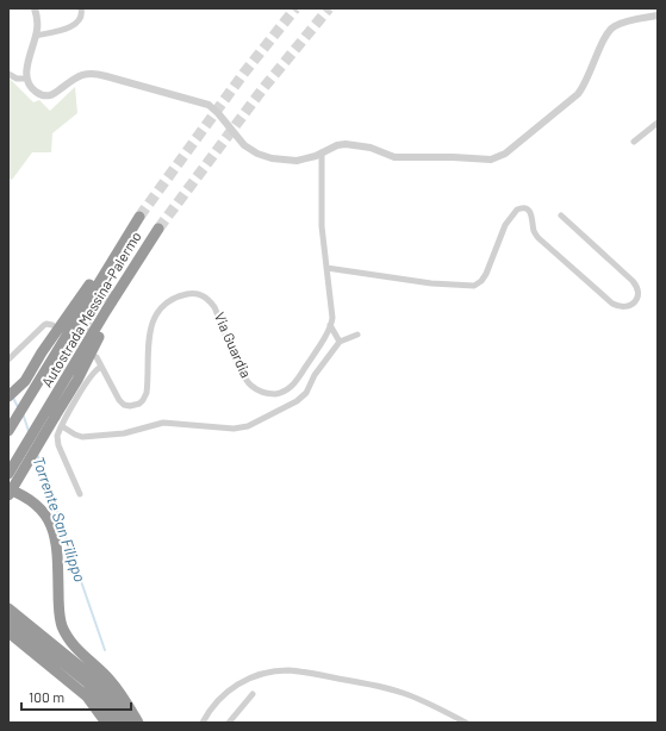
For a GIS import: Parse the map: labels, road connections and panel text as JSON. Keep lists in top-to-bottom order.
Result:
{
  "streets": {
    "highway": ["Autostrada Messina-Palermo"],
    "street": ["Via Guardia"]
  },
  "water": ["Torrente San Filippo"],
  "scale_bar": "100 m"
}
